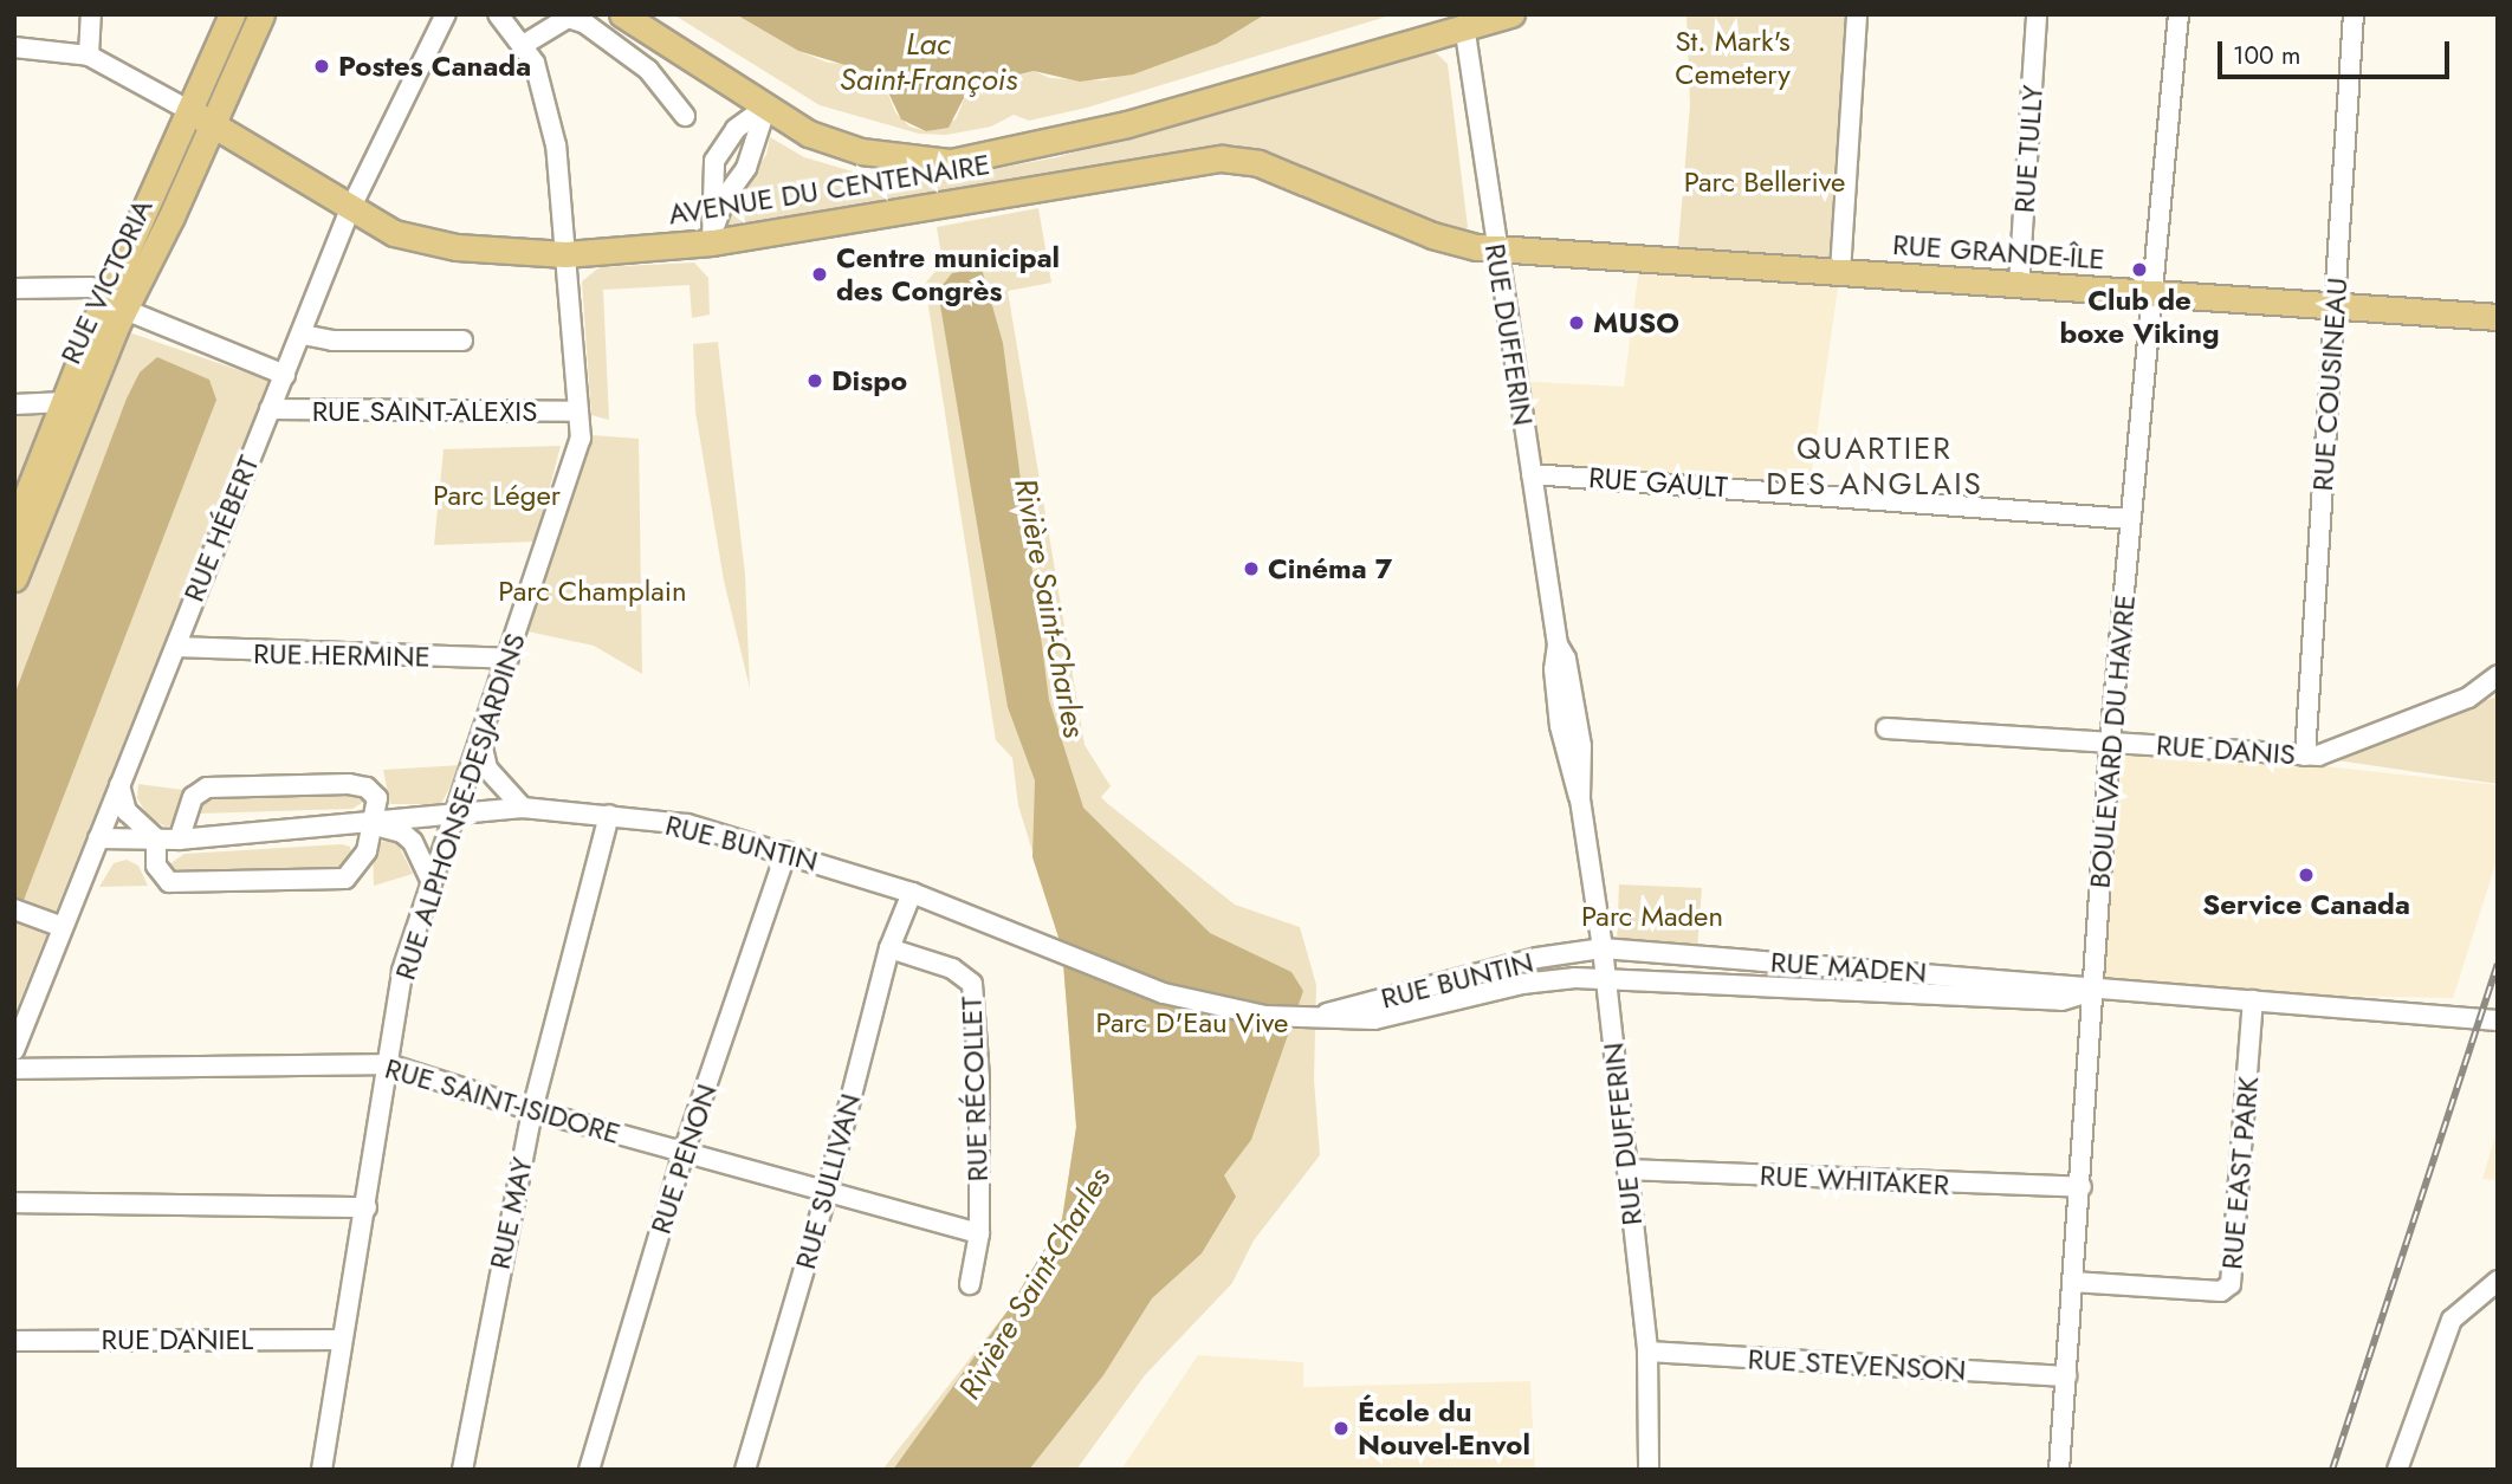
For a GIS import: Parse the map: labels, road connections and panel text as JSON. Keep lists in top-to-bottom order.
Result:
{
  "streets": {
    "main road": ["AVENUE DU CENTENAIRE", "RUE GRANDE-ÎLE", "RUE VICTORIA"],
    "street": [
      "RUE TULLY",
      "RUE DUFFERIN",
      "RUE COUSINEAU",
      "RUE SAINT-ALEXIS",
      "RUE GAULT",
      "RUE HÉBERT",
      "RUE HERMINE",
      "BOULEVARD DU HAVRE",
      "RUE DANIS",
      "RUE ALPHONSE-DESJARDINS",
      "RUE BUNTIN",
      "RUE MADEN",
      "RUE RÉCOLLET",
      "RUE SAINT-ISIDORE",
      "RUE PENON",
      "RUE EAST PARK",
      "RUE WHITAKER",
      "RUE SULLIVAN",
      "RUE MAY",
      "RUE DANIEL",
      "RUE STEVENSON"
    ]
  },
  "crossings": [
    ["RUE TULLY", "RUE GRANDE-ÎLE"],
    ["AVENUE DU CENTENAIRE", "RUE GRANDE-ÎLE"],
    ["AVENUE DU CENTENAIRE", "RUE VICTORIA"],
    ["AVENUE DU CENTENAIRE", "RUE DUFFERIN"],
    ["AVENUE DU CENTENAIRE", "RUE HÉBERT"],
    ["AVENUE DU CENTENAIRE", "RUE ALPHONSE-DESJARDINS"],
    ["RUE GRANDE-ÎLE", "RUE DUFFERIN"],
    ["RUE GRANDE-ÎLE", "RUE COUSINEAU"],
    ["RUE GRANDE-ÎLE", "BOULEVARD DU HAVRE"],
    ["RUE DUFFERIN", "RUE GAULT"],
    ["RUE DUFFERIN", "RUE BUNTIN"],
    ["RUE DUFFERIN", "RUE MADEN"],
    ["RUE DUFFERIN", "RUE WHITAKER"],
    ["RUE DUFFERIN", "RUE STEVENSON"],
    ["RUE COUSINEAU", "RUE DANIS"],
    ["RUE SAINT-ALEXIS", "RUE HÉBERT"],
    ["RUE SAINT-ALEXIS", "RUE ALPHONSE-DESJARDINS"],
    ["RUE GAULT", "BOULEVARD DU HAVRE"],
    ["RUE HÉBERT", "RUE HERMINE"],
    ["RUE HÉBERT", "RUE BUNTIN"],
    ["RUE HERMINE", "RUE ALPHONSE-DESJARDINS"],
    ["BOULEVARD DU HAVRE", "RUE DANIS"],
    ["BOULEVARD DU HAVRE", "RUE MADEN"],
    ["BOULEVARD DU HAVRE", "RUE EAST PARK"],
    ["BOULEVARD DU HAVRE", "RUE WHITAKER"],
    ["BOULEVARD DU HAVRE", "RUE STEVENSON"],
    ["RUE ALPHONSE-DESJARDINS", "RUE BUNTIN"],
    ["RUE ALPHONSE-DESJARDINS", "RUE SAINT-ISIDORE"],
    ["RUE ALPHONSE-DESJARDINS", "RUE DANIEL"],
    ["RUE BUNTIN", "RUE MADEN"],
    ["RUE BUNTIN", "RUE PENON"],
    ["RUE BUNTIN", "RUE SULLIVAN"],
    ["RUE BUNTIN", "RUE MAY"],
    ["RUE MADEN", "RUE EAST PARK"],
    ["RUE RÉCOLLET", "RUE SAINT-ISIDORE"],
    ["RUE RÉCOLLET", "RUE SULLIVAN"],
    ["RUE SAINT-ISIDORE", "RUE PENON"],
    ["RUE SAINT-ISIDORE", "RUE SULLIVAN"],
    ["RUE SAINT-ISIDORE", "RUE MAY"]
  ],
  "districts": ["QUARTIER DES ANGLAIS"],
  "water": ["Lac Saint-François", "Rivière Saint-Charles"],
  "parks": [
    "St. Mark's Cemetery",
    "Parc Bellerive",
    "Parc Léger",
    "Parc Champlain",
    "Parc Maden",
    "Parc D'Eau Vive"
  ],
  "places": [
    "Postes Canada",
    "Club de boxe Viking",
    "Centre municipal des Congrès",
    "MUSO",
    "Dispo",
    "Cinéma 7",
    "Service Canada",
    "École du Nouvel-Envol"
  ],
  "scale_bar": "100 m"
}
